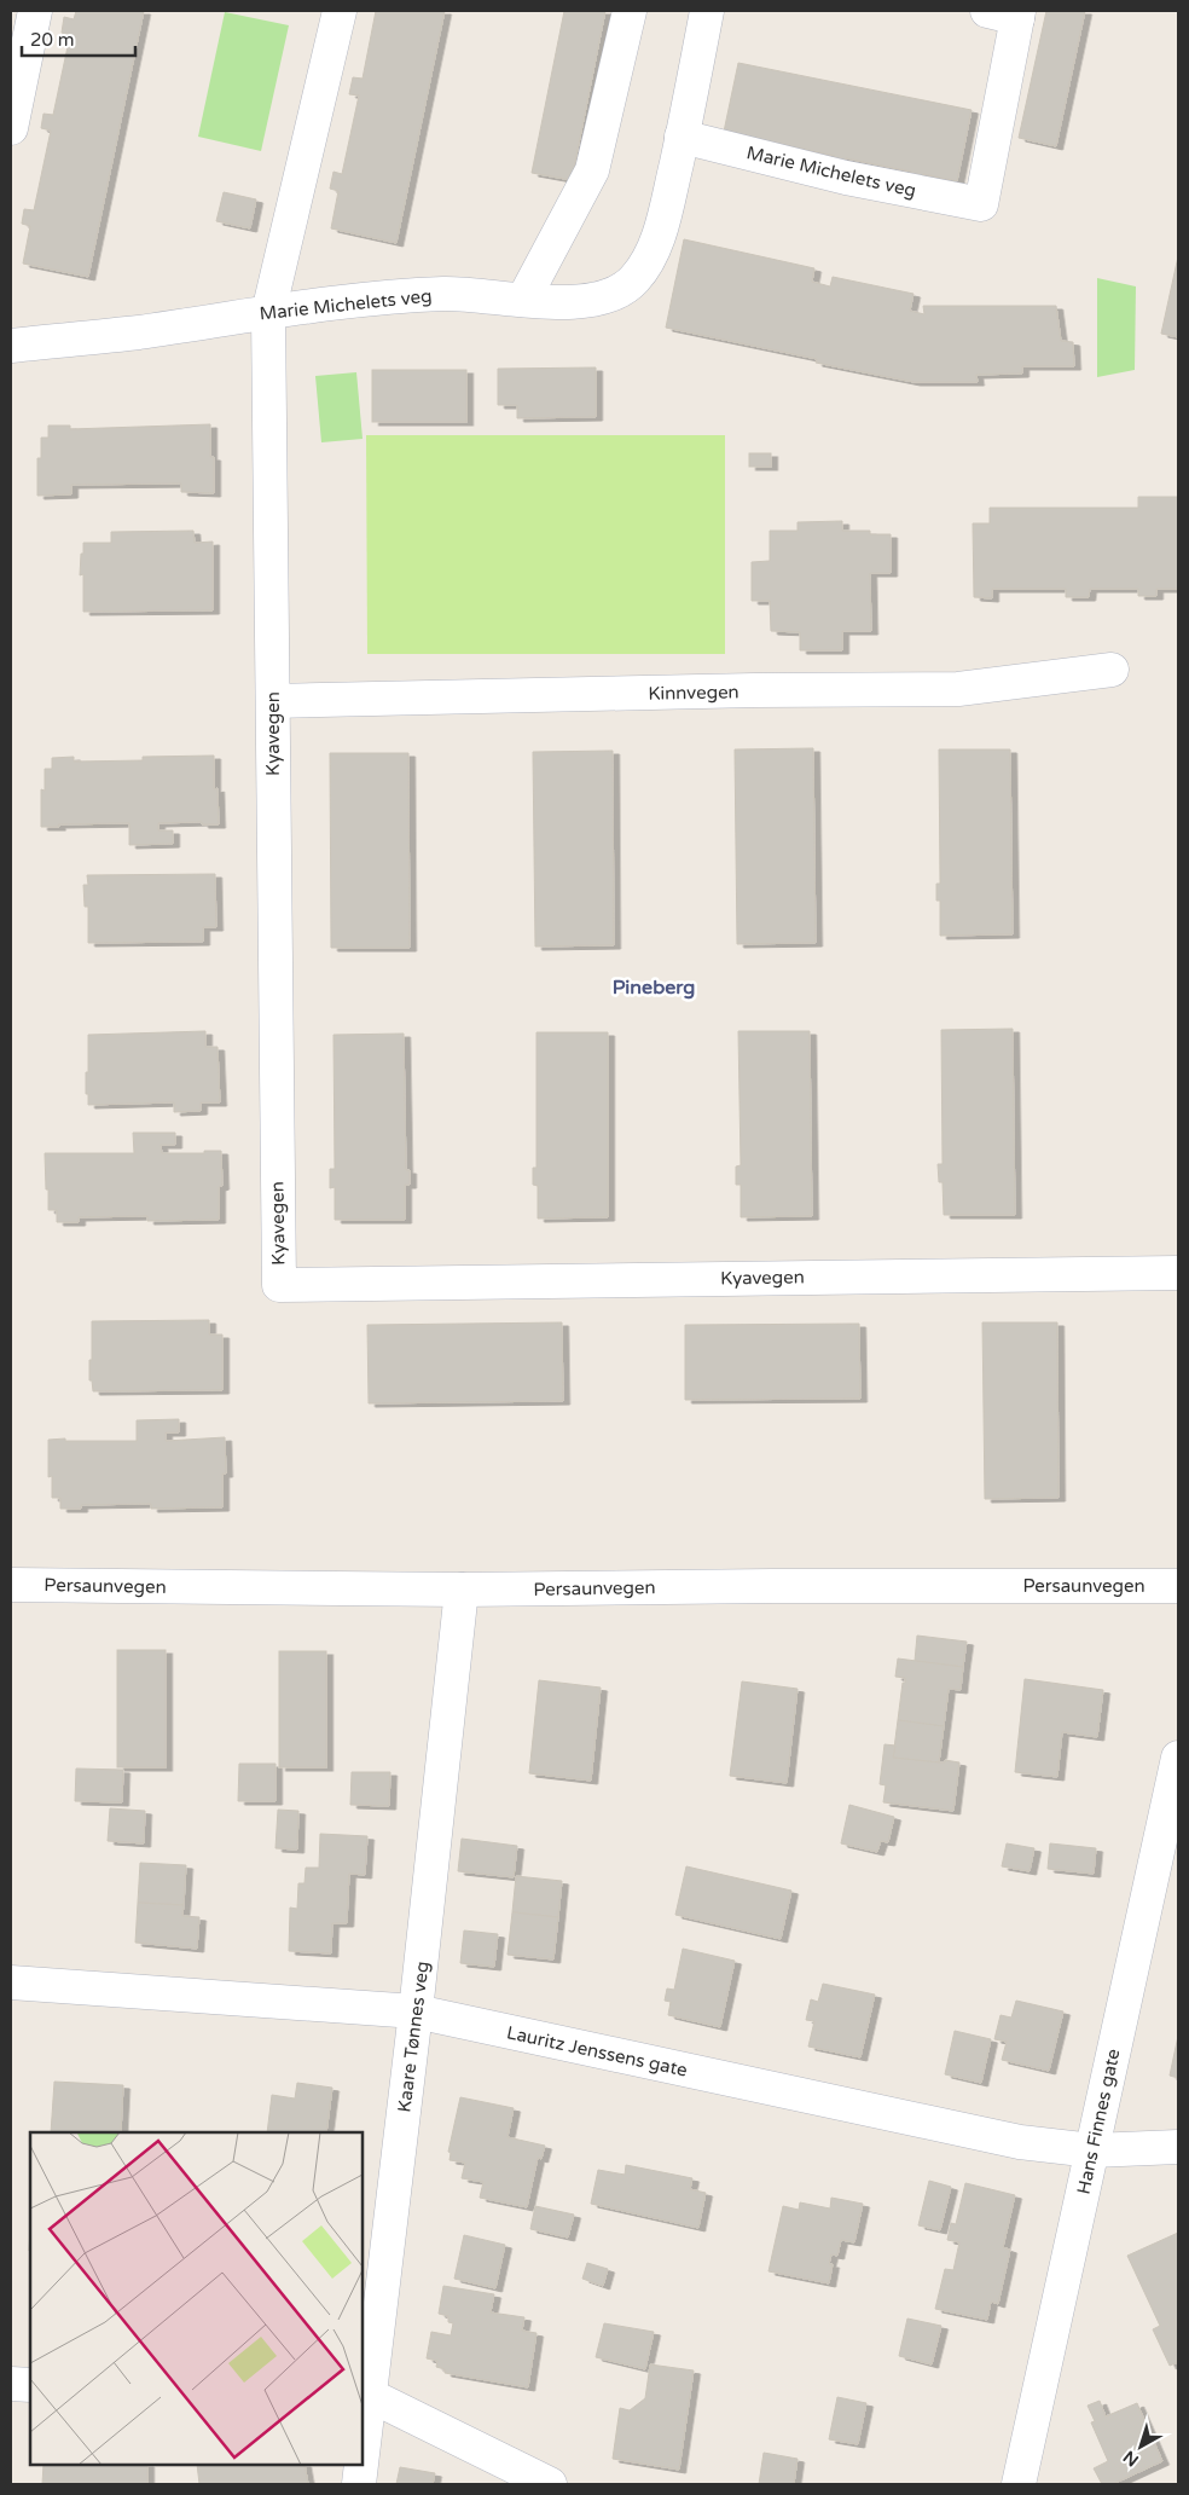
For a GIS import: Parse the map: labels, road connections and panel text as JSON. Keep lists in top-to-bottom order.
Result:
{
  "streets": {
    "street": [
      "Marie Michelets veg",
      "Kinnvegen",
      "Kyavegen",
      "Persaunvegen",
      "Kaare Tønnes veg",
      "Lauritz Jenssens gate",
      "Hans Finnes gate"
    ]
  },
  "crossings": [
    ["Marie Michelets veg", "Kyavegen"],
    ["Kinnvegen", "Kyavegen"],
    ["Persaunvegen", "Kaare Tønnes veg"],
    ["Kaare Tønnes veg", "Lauritz Jenssens gate"],
    ["Lauritz Jenssens gate", "Hans Finnes gate"]
  ],
  "districts": ["Pineberg"],
  "scale_bar": "20 m",
  "north": "bottom left"
}
